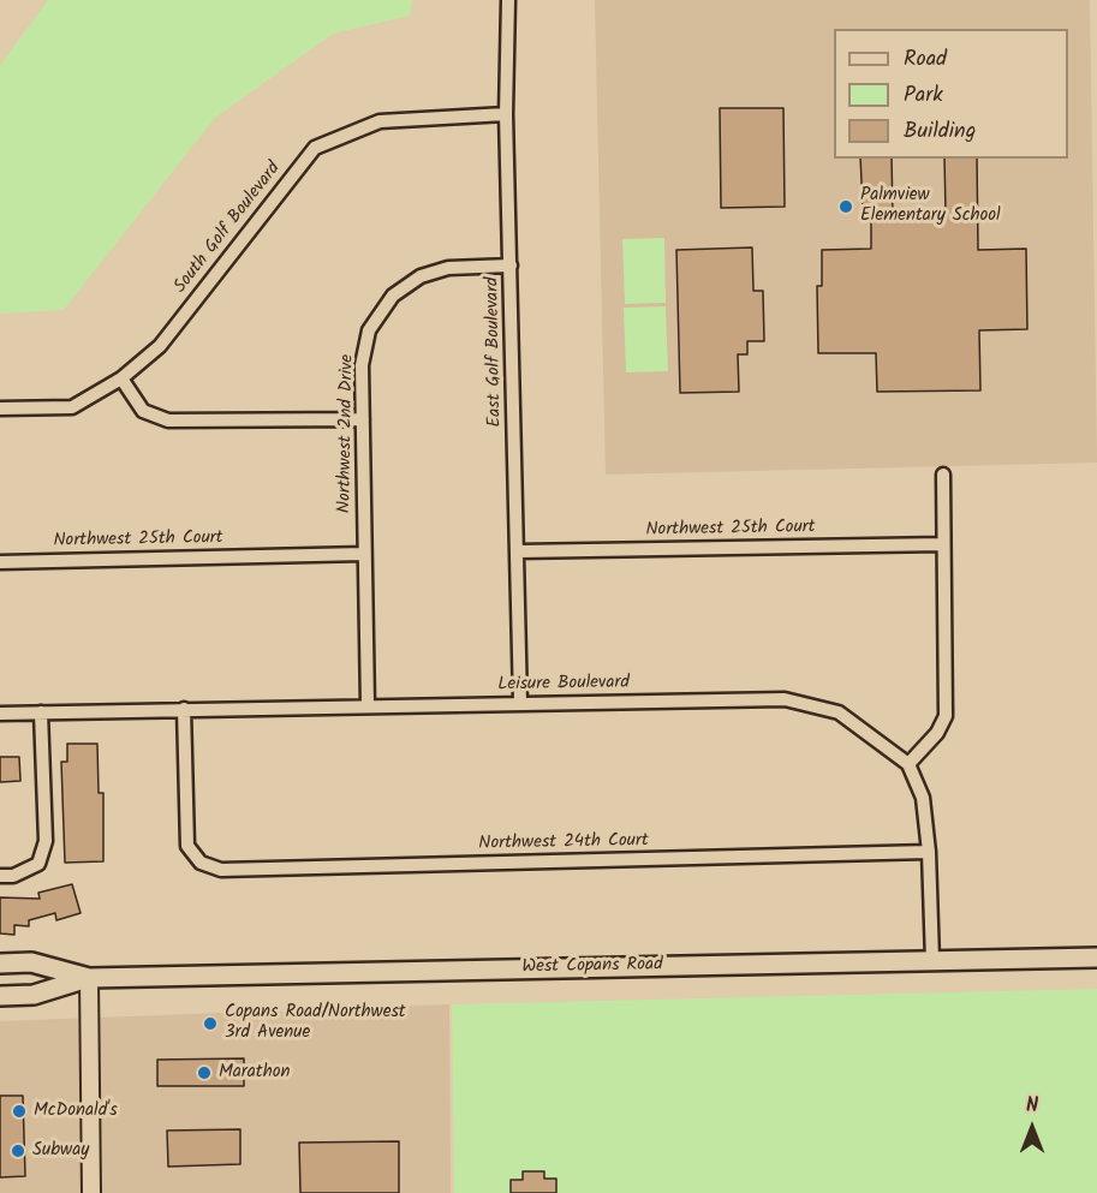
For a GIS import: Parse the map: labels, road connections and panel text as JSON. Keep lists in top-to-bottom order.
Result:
{
  "streets": {
    "main road": ["West Copans Road"],
    "street": [
      "South Golf Boulevard",
      "East Golf Boulevard",
      "Northwest 2nd Drive",
      "Northwest 25th Court",
      "Leisure Boulevard",
      "Northwest 24th Court"
    ]
  },
  "crossings": [
    ["South Golf Boulevard", "East Golf Boulevard"],
    ["East Golf Boulevard", "Northwest 2nd Drive"],
    ["East Golf Boulevard", "Northwest 25th Court"],
    ["East Golf Boulevard", "Leisure Boulevard"],
    ["Northwest 2nd Drive", "Northwest 25th Court"],
    ["Northwest 2nd Drive", "Leisure Boulevard"],
    ["Leisure Boulevard", "Northwest 24th Court"]
  ],
  "places": [
    "Palmview Elementary School",
    "Copans Road/Northwest 3rd Avenue",
    "Marathon",
    "McDonald's",
    "Subway"
  ],
  "legend": ["Road", "Park", "Building"],
  "north": "top"
}
